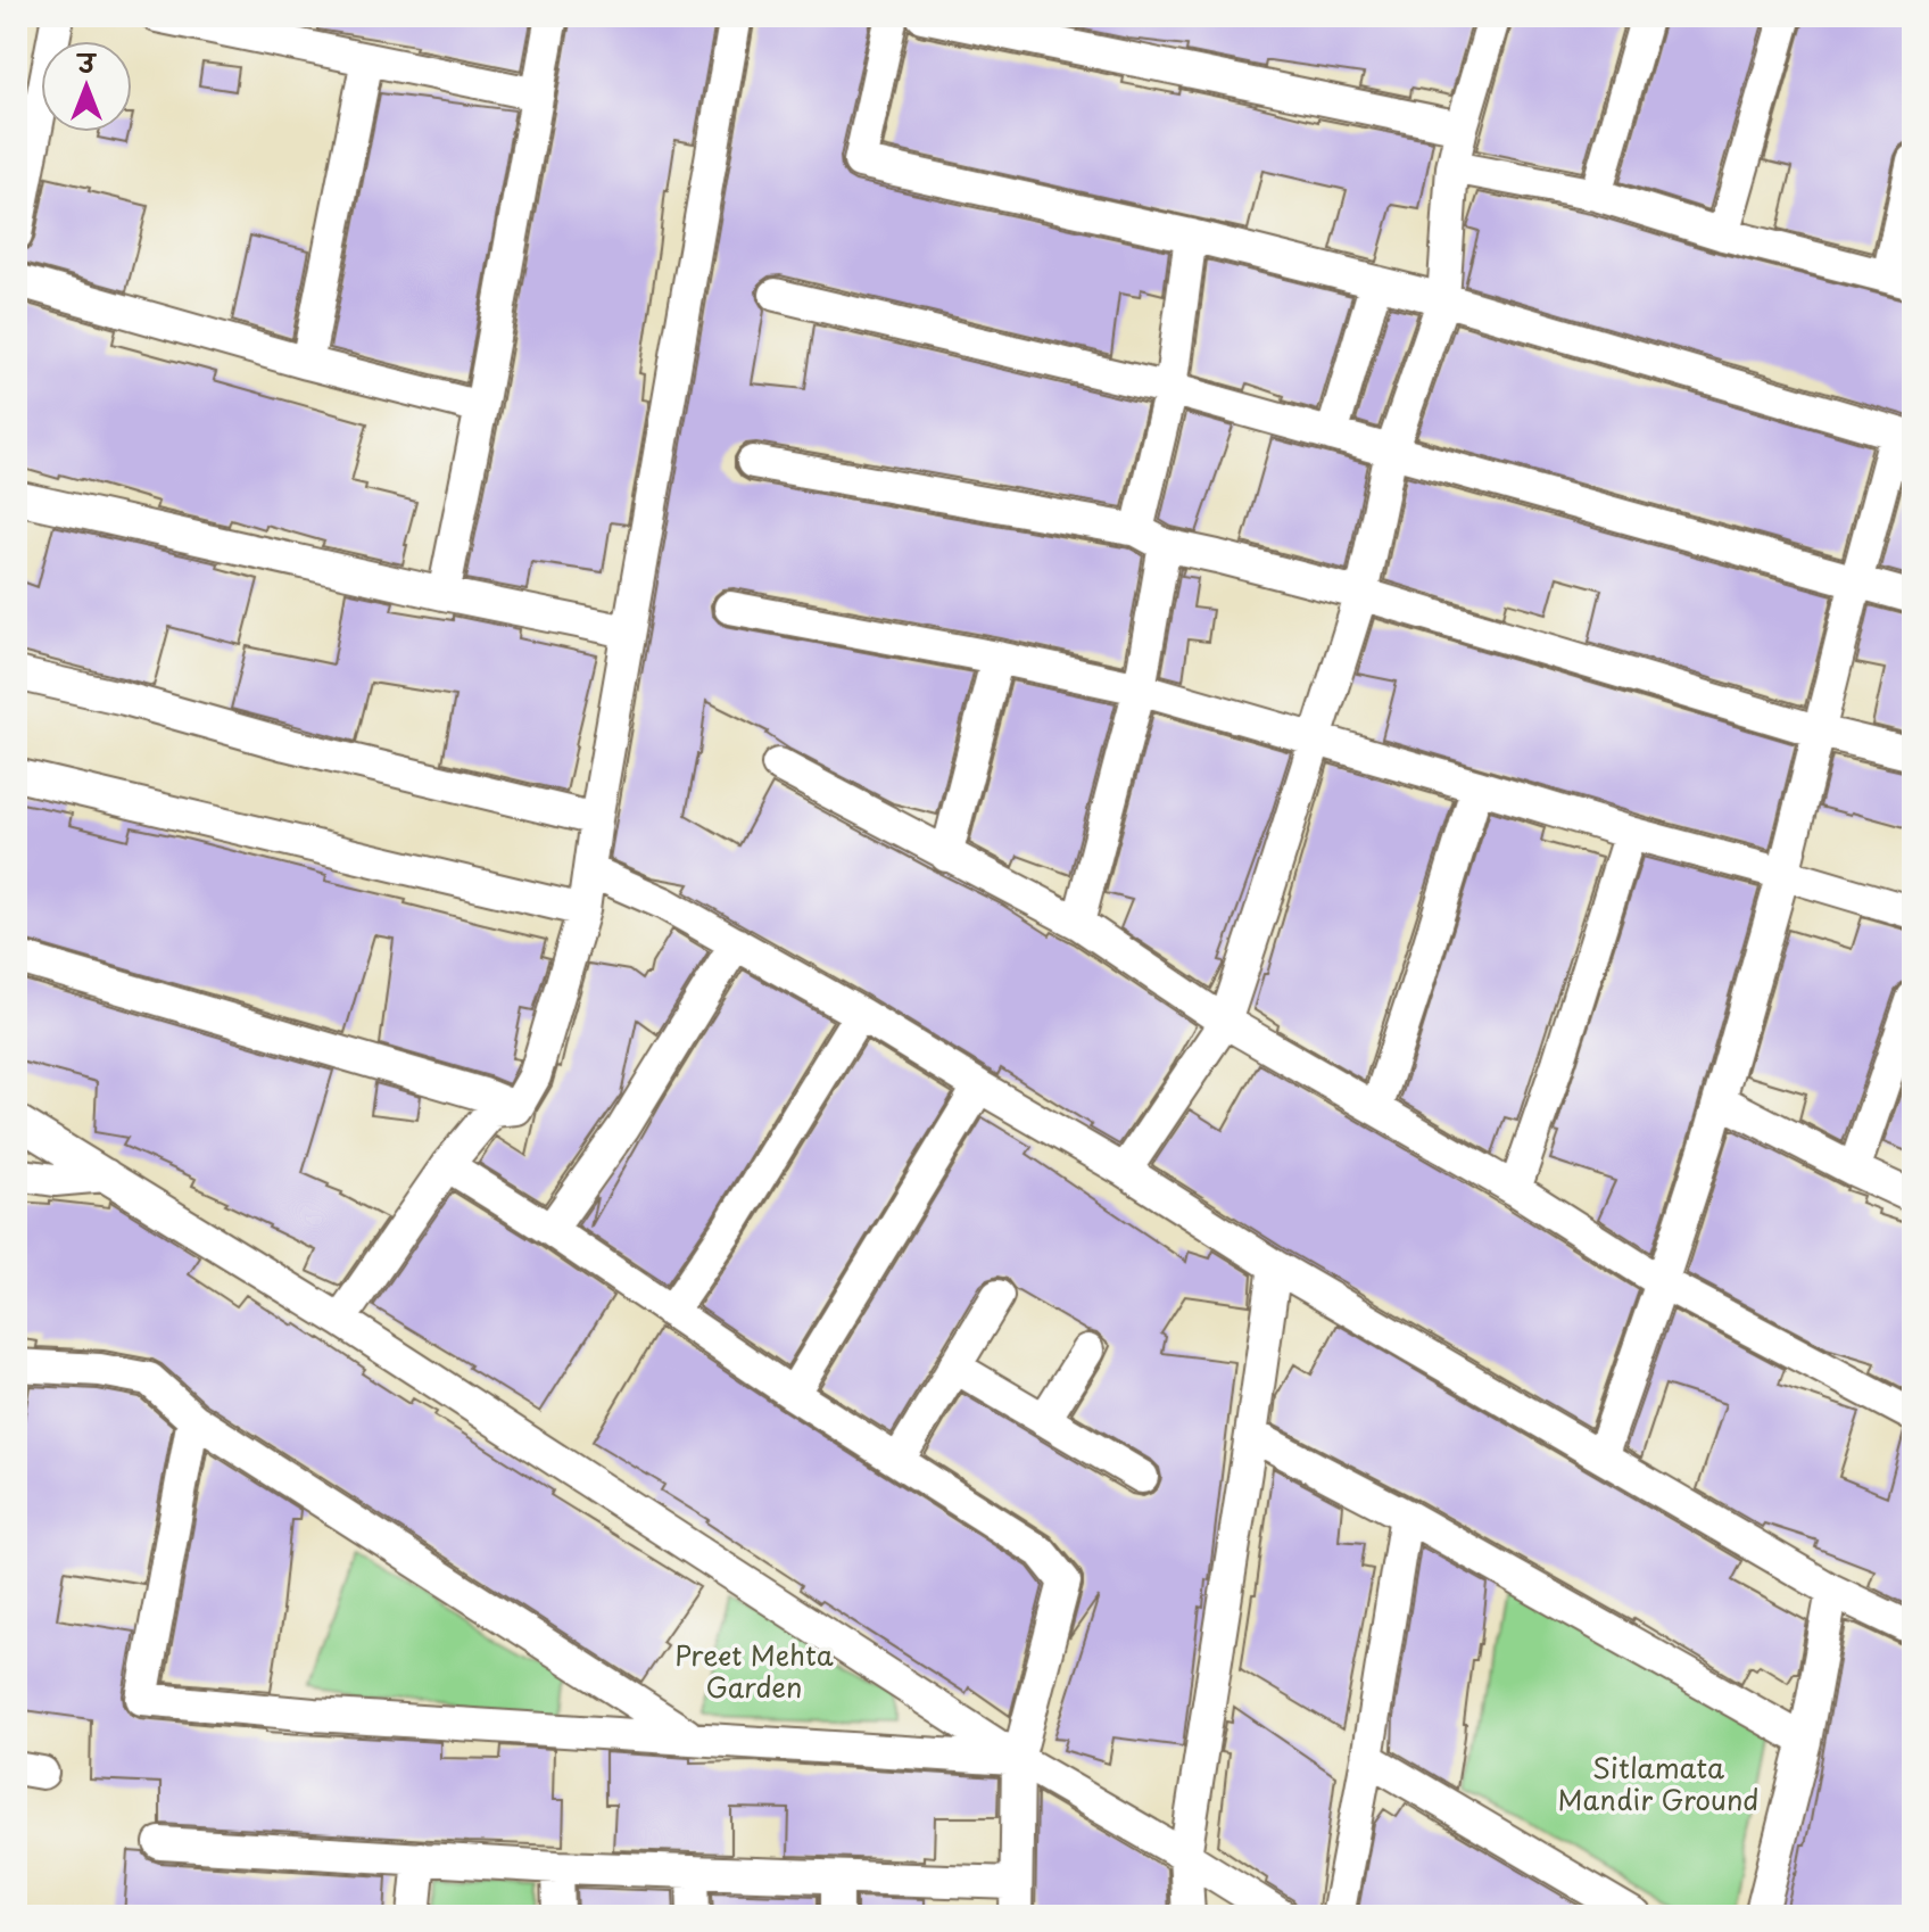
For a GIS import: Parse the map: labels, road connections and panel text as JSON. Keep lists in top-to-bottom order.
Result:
{
  "parks": ["Preet Mehta Garden", "Sitlamata Mandir Ground"],
  "north": "top"
}
